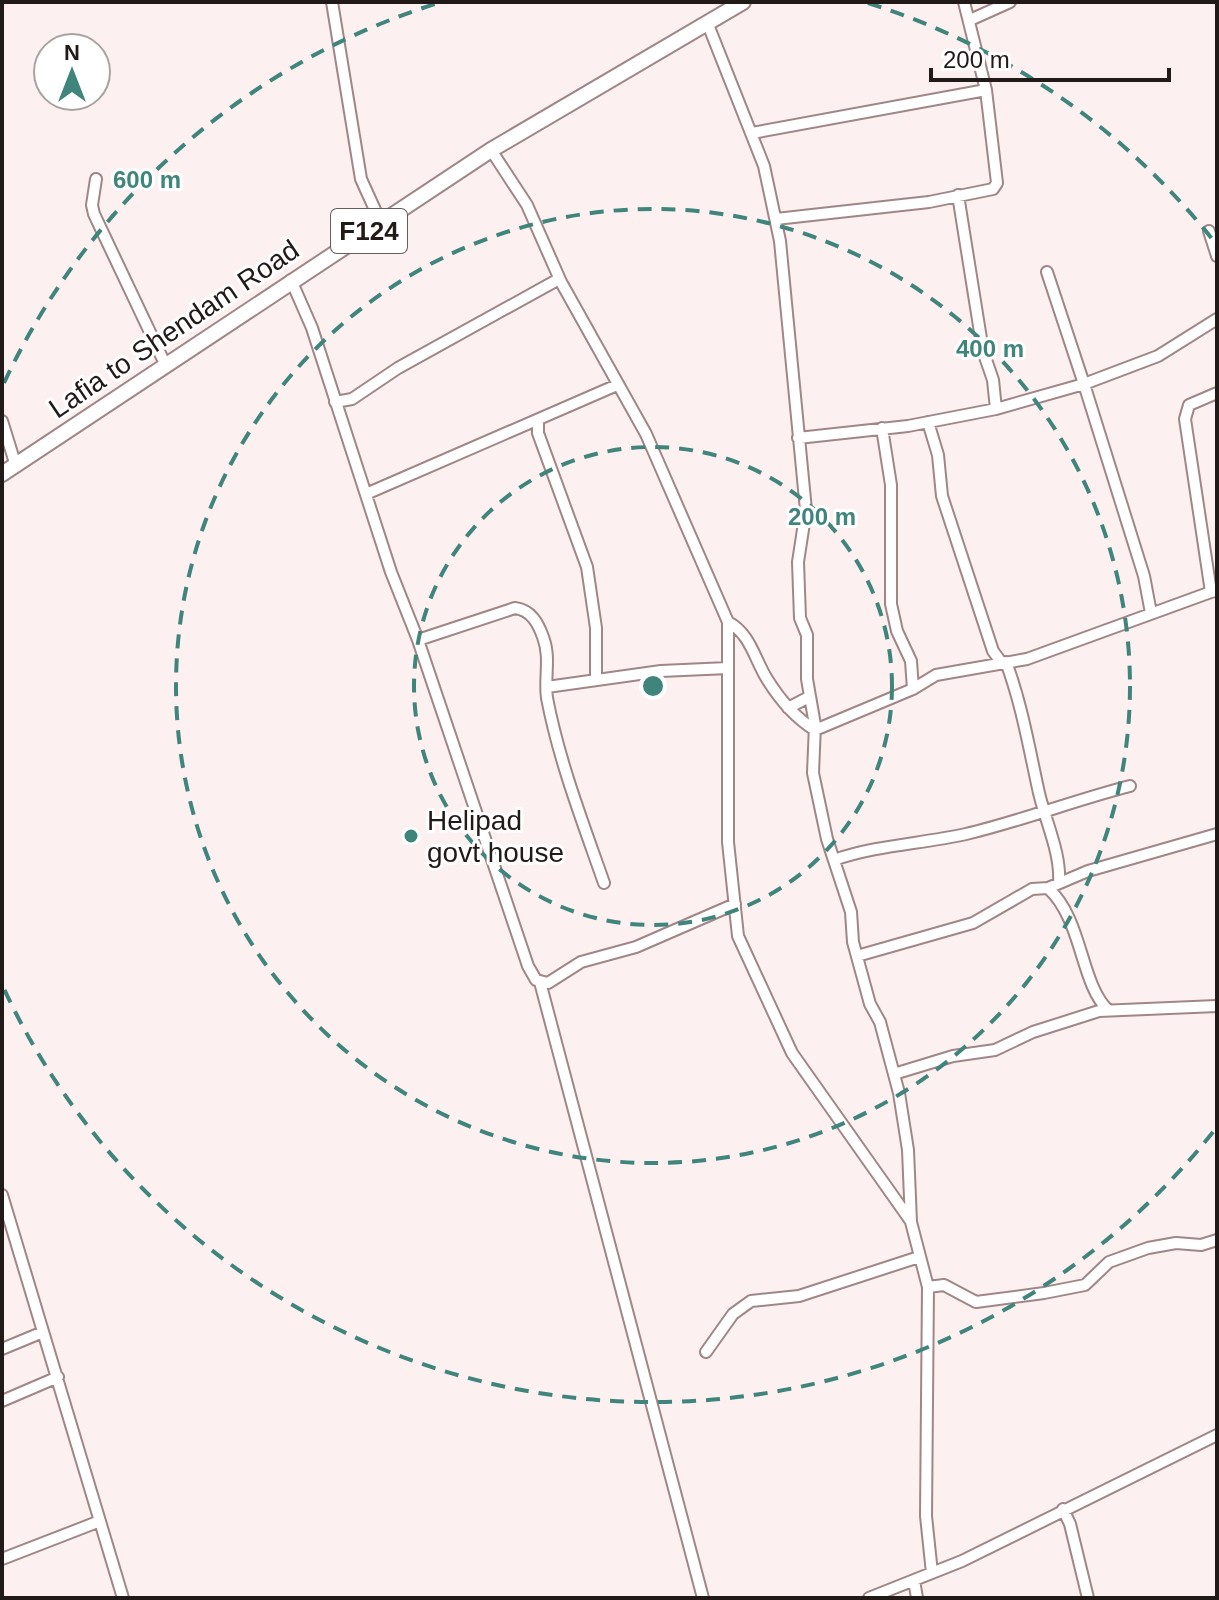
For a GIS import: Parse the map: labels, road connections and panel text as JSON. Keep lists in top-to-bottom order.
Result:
{
  "streets": {
    "main road": ["F124", "Lafia to Shendam Road"]
  },
  "places": ["Helipad govt house"],
  "scale_bar": "200 m",
  "north": "top",
  "rings": ["600 m", "400 m", "200 m"]
}
